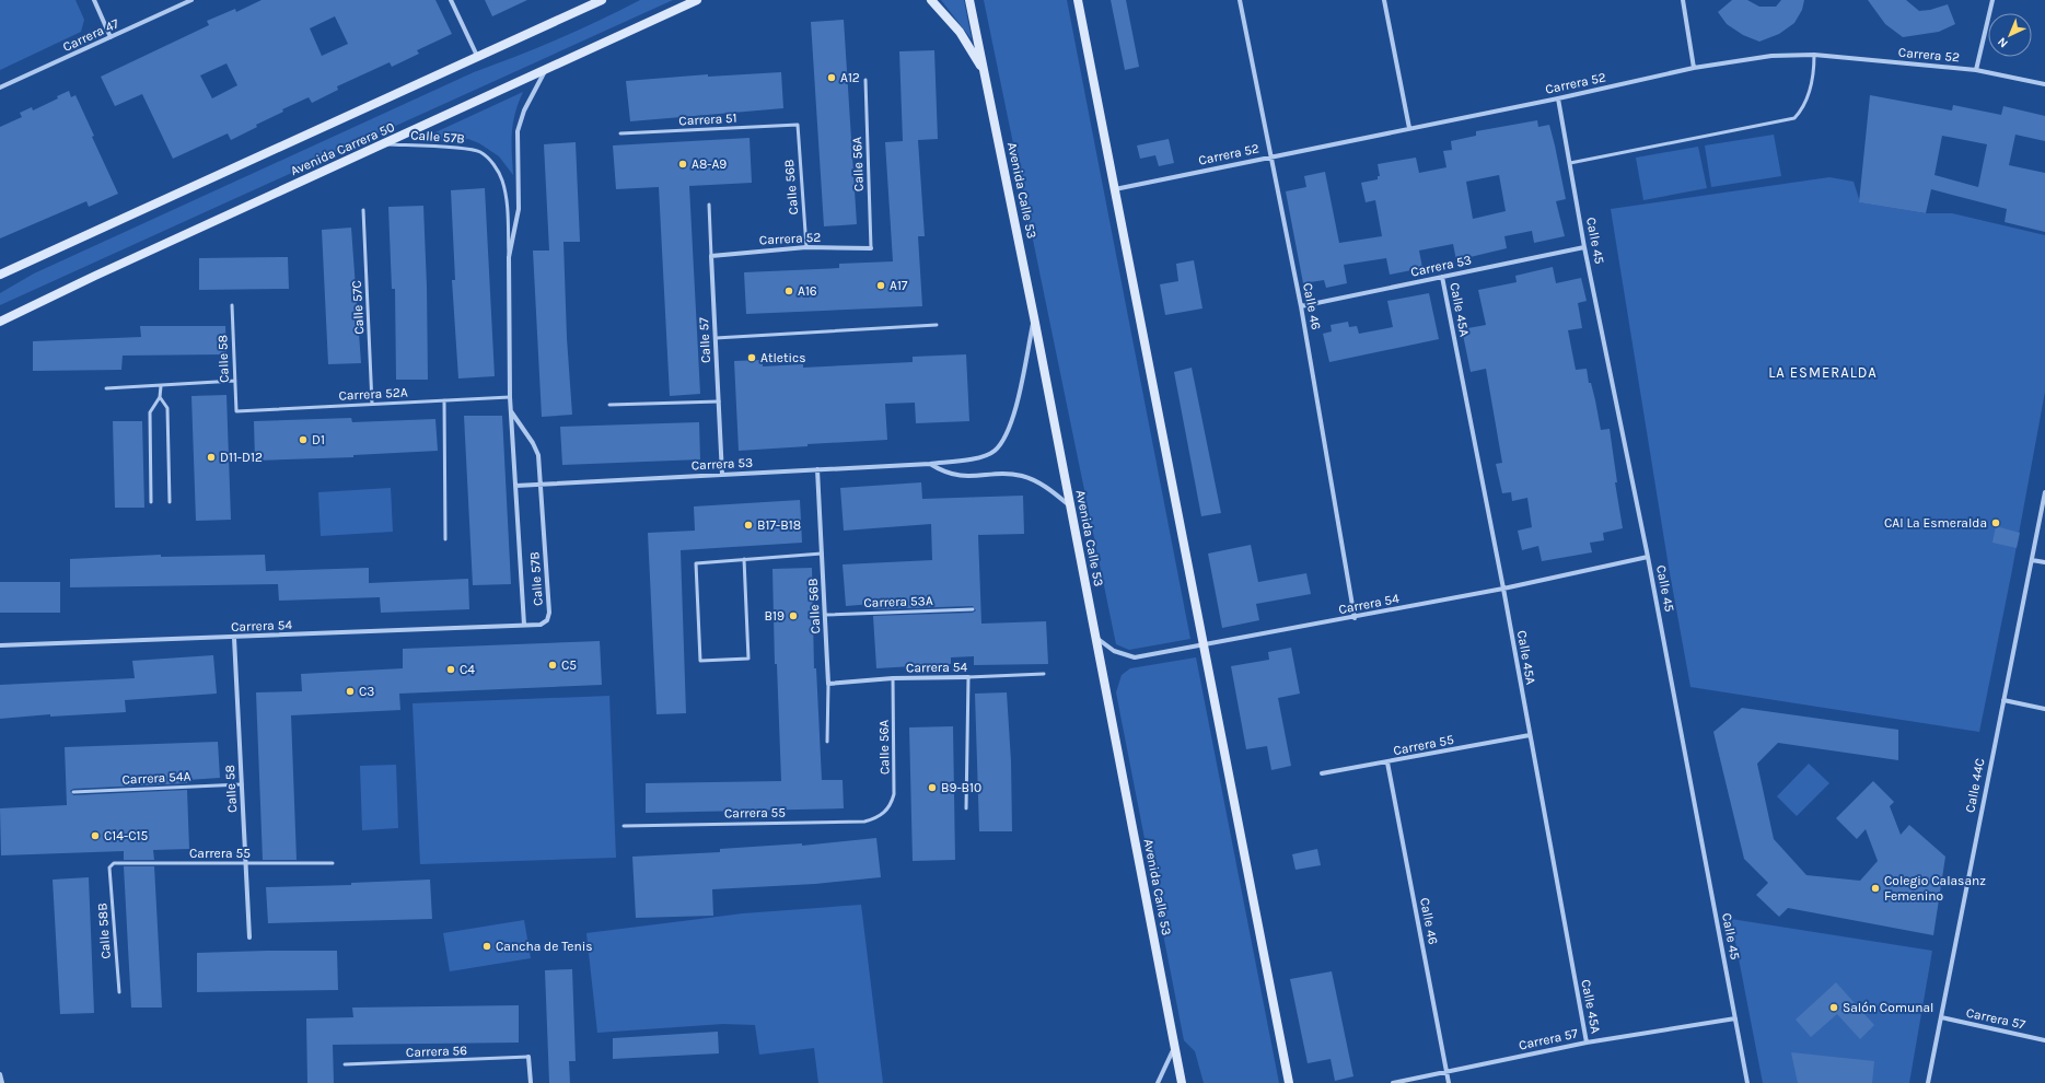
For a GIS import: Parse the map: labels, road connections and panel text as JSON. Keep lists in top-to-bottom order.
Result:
{
  "streets": {
    "main road": ["Avenida Carrera 50", "Avenida Calle 53"],
    "street": [
      "Carrera 47",
      "Carrera 52",
      "Calle 57B",
      "Calle 56B",
      "Calle 45",
      "Carrera 53",
      "Calle 46",
      "Calle 45A",
      "Calle 57",
      "Calle 58",
      "Carrera 54",
      "Carrera 55",
      "Calle 44C",
      "Carrera 57"
    ],
    "lane": [
      "Carrera 51",
      "Calle 56A",
      "Calle 57C",
      "Carrera 52A",
      "Carrera 53A",
      "Carrera 54A",
      "Calle 58B",
      "Carrera 56"
    ]
  },
  "crossings": [
    ["Carrera 52", "Calle 56A"],
    ["Carrera 52", "Calle 56B"],
    ["Carrera 52", "Calle 45"],
    ["Carrera 52", "Calle 46"],
    ["Carrera 52", "Calle 57"],
    ["Carrera 51", "Calle 56B"],
    ["Calle 57B", "Avenida Carrera 50"],
    ["Calle 57B", "Carrera 53"],
    ["Calle 57B", "Carrera 52A"],
    ["Calle 57B", "Carrera 54"],
    ["Calle 56A", "Carrera 54"],
    ["Calle 56A", "Carrera 55"],
    ["Calle 56B", "Carrera 53"],
    ["Calle 56B", "Carrera 53A"],
    ["Calle 56B", "Carrera 54"],
    ["Avenida Calle 53", "Carrera 53"],
    ["Avenida Calle 53", "Carrera 54"],
    ["Calle 45", "Carrera 53"],
    ["Calle 45", "Carrera 54"],
    ["Calle 45", "Carrera 57"],
    ["Carrera 53", "Calle 46"],
    ["Carrera 53", "Calle 45A"],
    ["Carrera 53", "Calle 57"],
    ["Calle 46", "Carrera 54"],
    ["Calle 46", "Carrera 55"],
    ["Calle 46", "Carrera 57"],
    ["Calle 57C", "Carrera 52A"],
    ["Calle 45A", "Carrera 54"],
    ["Calle 45A", "Carrera 55"],
    ["Calle 45A", "Carrera 57"],
    ["Calle 58", "Carrera 52A"],
    ["Calle 58", "Carrera 54"],
    ["Calle 58", "Carrera 55"],
    ["Calle 58", "Carrera 54A"],
    ["Carrera 55", "Calle 58B"],
    ["Calle 44C", "Carrera 57"]
  ],
  "districts": ["LA ESMERALDA"],
  "places": [
    "A12",
    "A8-A9",
    "A17",
    "A16",
    "Atletics",
    "D1",
    "D11-D12",
    "CAI La Esmeralda",
    "B17-B18",
    "B19",
    "C5",
    "C4",
    "C3",
    "B9-B10",
    "C14-C15",
    "Colegio Calasanz Femenino",
    "Cancha de Tenis",
    "Salón Comunal"
  ],
  "north": "bottom left"
}
